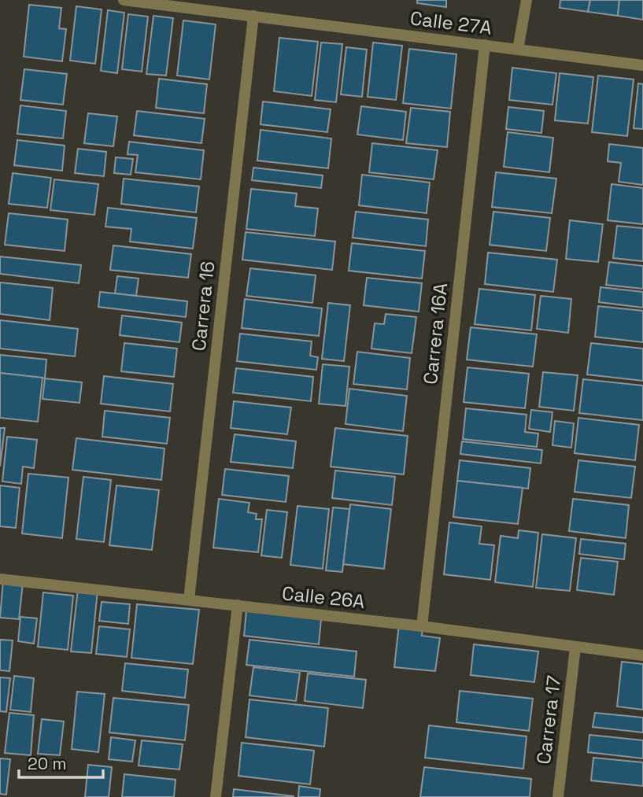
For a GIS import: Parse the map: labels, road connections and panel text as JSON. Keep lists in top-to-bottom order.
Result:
{
  "streets": {
    "street": [
      "Calle 27A",
      "Carrera 16",
      "Carrera 16A",
      "Calle 26A",
      "Carrera 17"
    ]
  },
  "crossings": [
    ["Calle 27A", "Carrera 16"],
    ["Calle 27A", "Carrera 16A"],
    ["Carrera 16", "Calle 26A"],
    ["Carrera 16A", "Calle 26A"],
    ["Calle 26A", "Carrera 17"]
  ],
  "scale_bar": "20 m"
}
